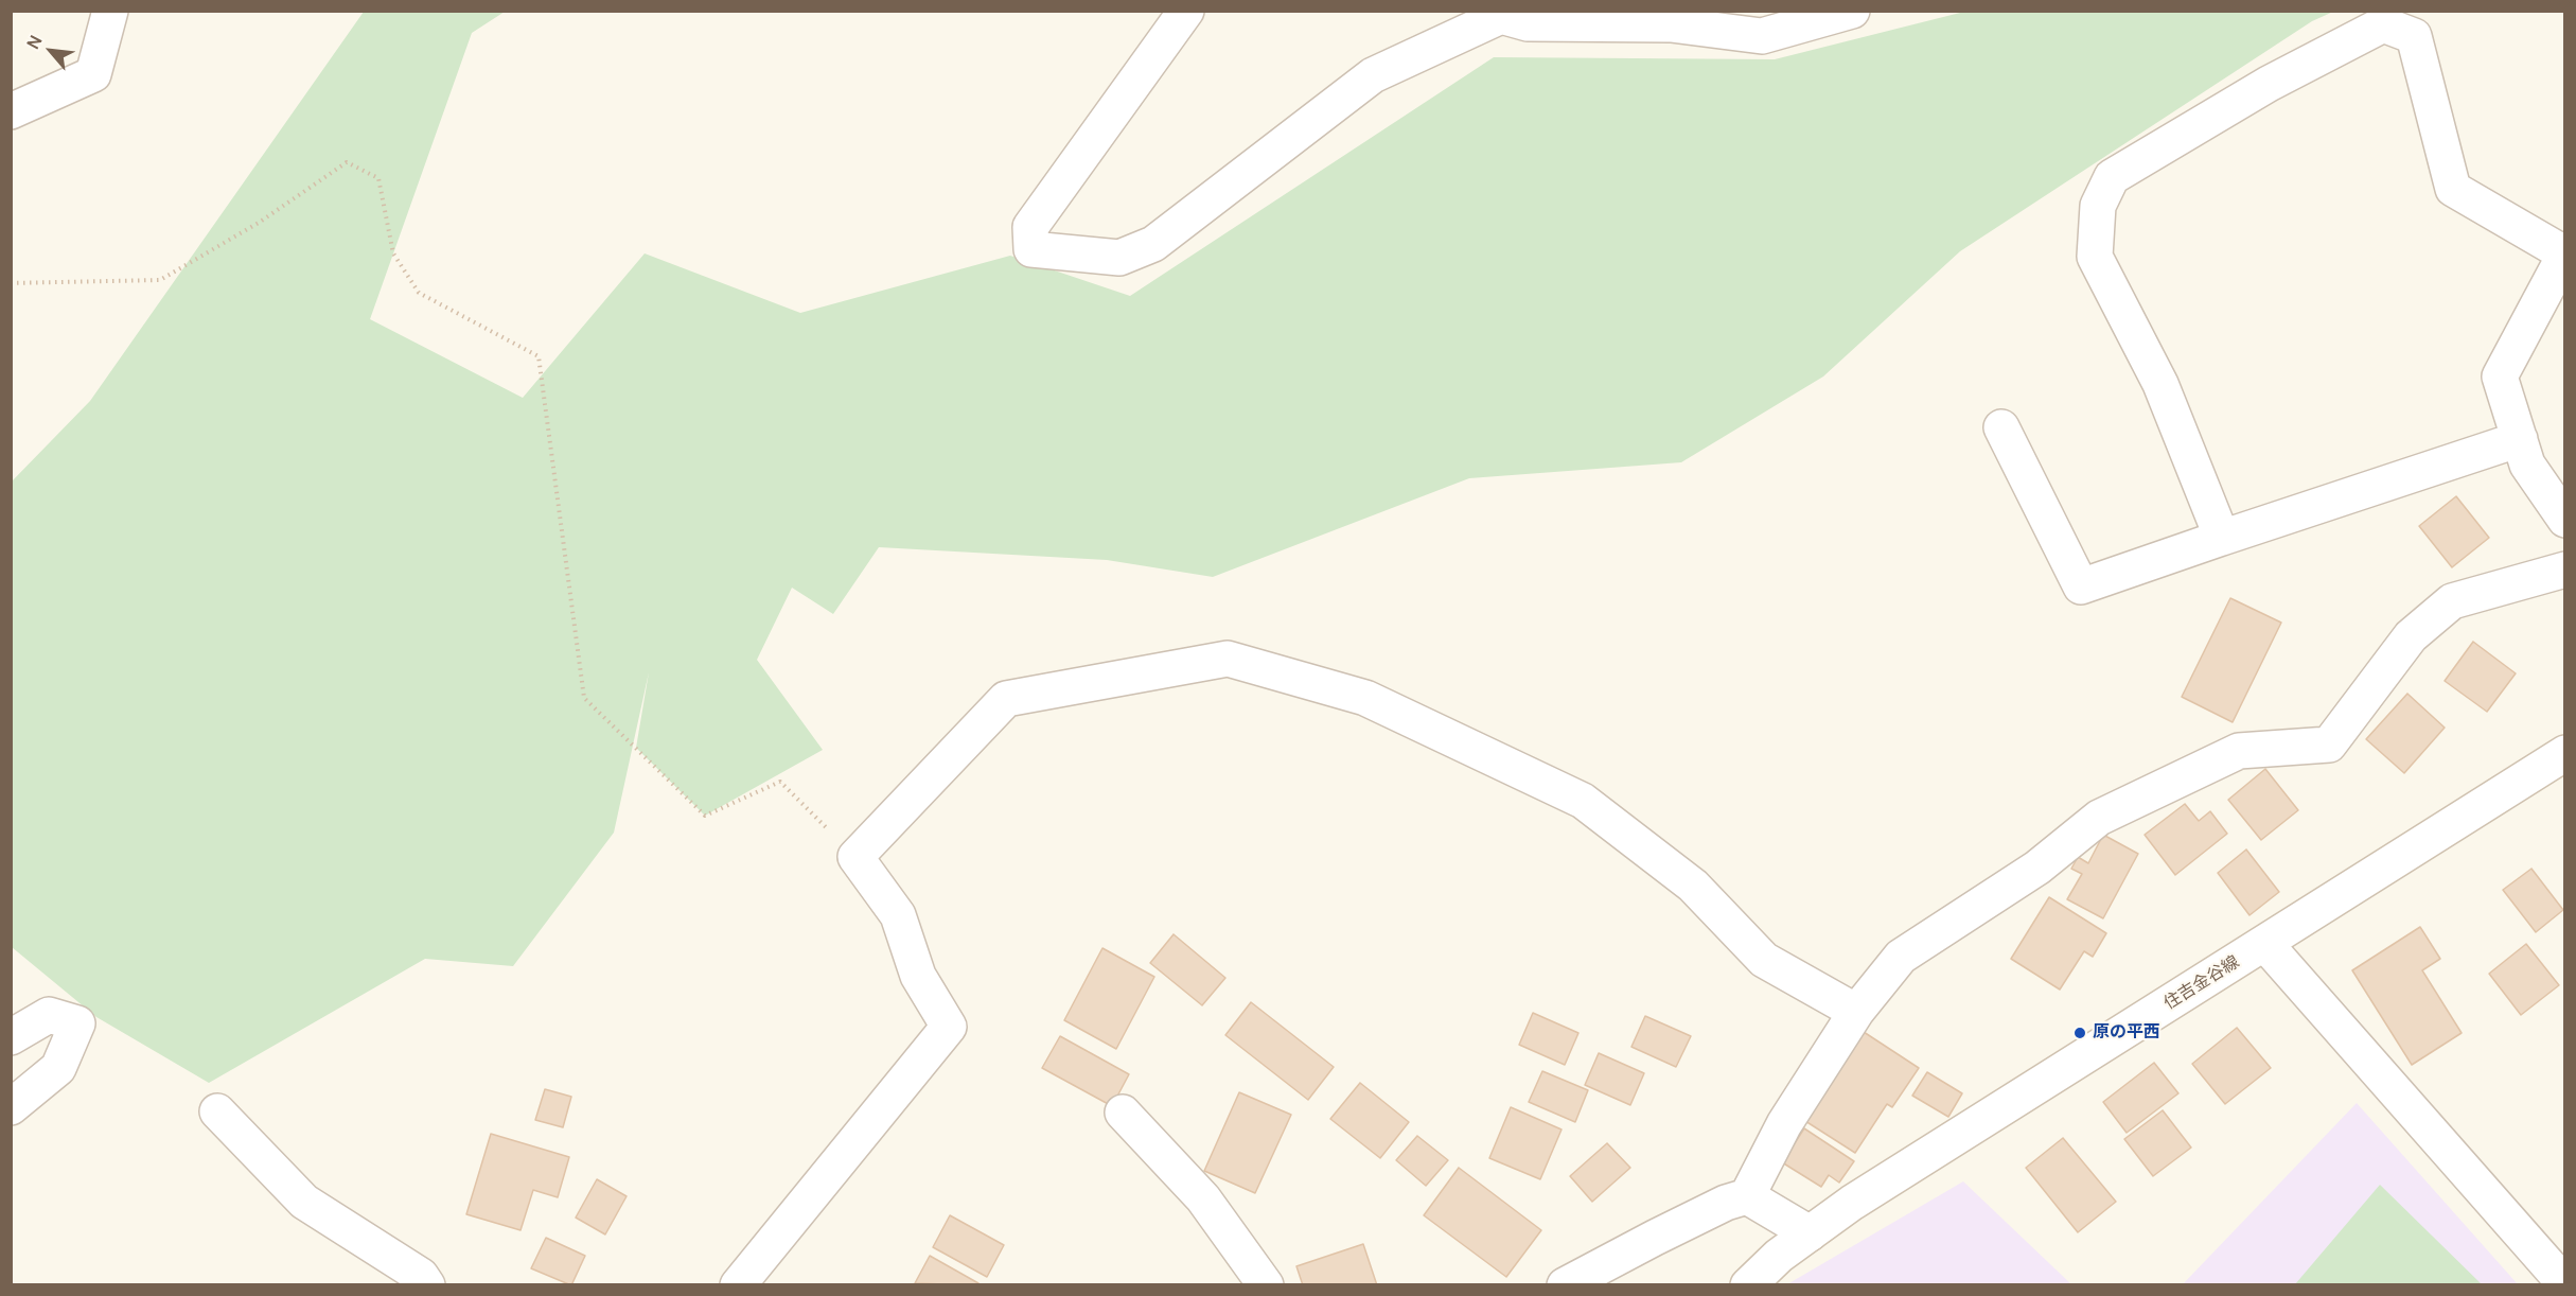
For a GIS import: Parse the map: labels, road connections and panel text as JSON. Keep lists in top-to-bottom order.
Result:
{
  "streets": {
    "street": ["住吉金谷線"]
  },
  "places": ["原の平西"],
  "north": "top left"
}
